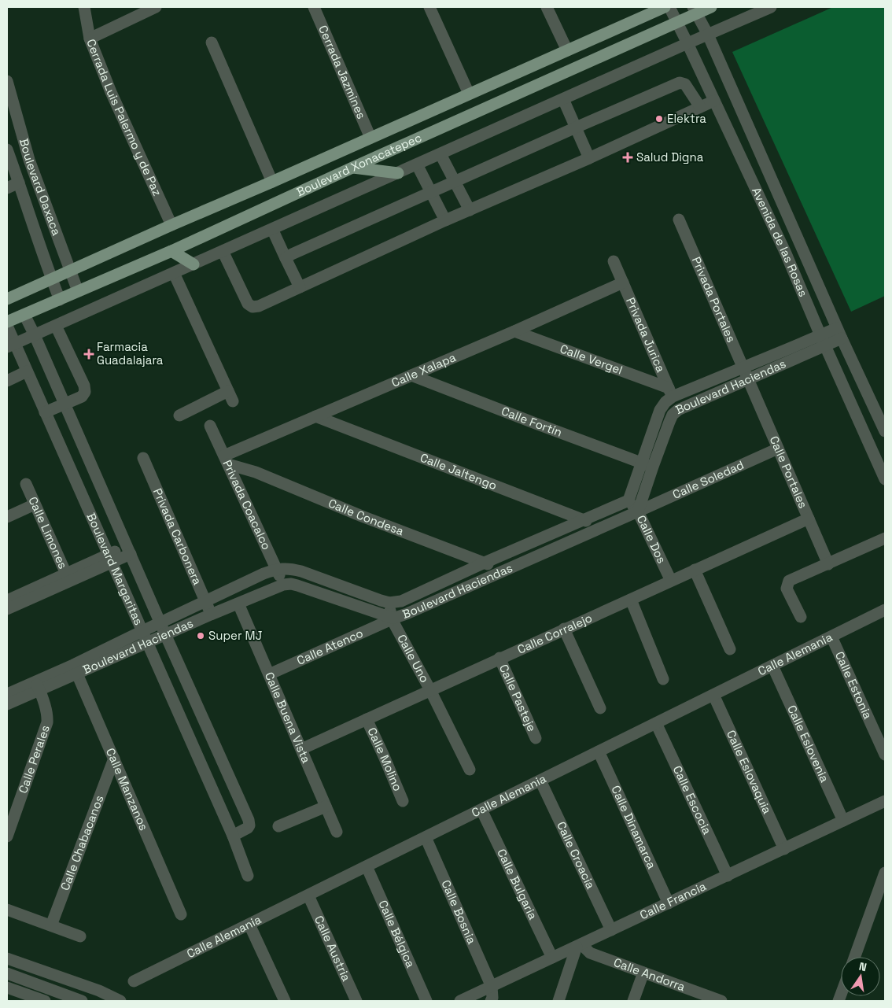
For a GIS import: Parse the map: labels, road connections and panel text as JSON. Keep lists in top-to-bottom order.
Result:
{
  "streets": {
    "main road": ["Boulevard Xonacatepec"],
    "street": [
      "Cerrada Jazmines",
      "Cerrada Luis Palermo y de Paz",
      "Boulevard Oaxaca",
      "Avenida de las Rosas",
      "Privada Portales",
      "Privada Jurica",
      "Calle Vergel",
      "Calle Xalapa",
      "Boulevard Haciendas",
      "Calle Fortín",
      "Calle Jaltengo",
      "Calle Portales",
      "Calle Soledad",
      "Privada Coacalco",
      "Calle Condesa",
      "Calle Limones",
      "Privada Carbonera",
      "Calle Dos",
      "Boulevard Margaritas",
      "Calle Corralejo",
      "Calle Atenco",
      "Calle Alemania",
      "Calle Uno",
      "Calle Estonia",
      "Calle Pasteje",
      "Calle Buena Vista",
      "Calle Eslovenia",
      "Calle Perales",
      "Calle Molino",
      "Calle Eslovaquia",
      "Calle Manzanos",
      "Calle Escocia",
      "Calle Dinamarca",
      "Calle Chabacanos",
      "Calle Croacia",
      "Calle Bulgaria",
      "Calle Francia",
      "Calle Bosnia",
      "Calle Bélgica",
      "Calle Austria",
      "Calle Andorra"
    ]
  },
  "crossings": [
    ["Cerrada Jazmines", "Boulevard Xonacatepec"],
    ["Cerrada Luis Palermo y de Paz", "Boulevard Xonacatepec"],
    ["Boulevard Xonacatepec", "Boulevard Oaxaca"],
    ["Boulevard Xonacatepec", "Avenida de las Rosas"],
    ["Boulevard Xonacatepec", "Boulevard Margaritas"],
    ["Avenida de las Rosas", "Boulevard Haciendas"],
    ["Privada Portales", "Boulevard Haciendas"],
    ["Privada Portales", "Calle Portales"],
    ["Privada Jurica", "Calle Vergel"],
    ["Privada Jurica", "Calle Xalapa"],
    ["Privada Jurica", "Boulevard Haciendas"],
    ["Calle Vergel", "Calle Xalapa"],
    ["Calle Vergel", "Boulevard Haciendas"],
    ["Calle Xalapa", "Calle Fortín"],
    ["Calle Xalapa", "Calle Jaltengo"],
    ["Calle Xalapa", "Privada Coacalco"],
    ["Calle Xalapa", "Calle Condesa"],
    ["Boulevard Haciendas", "Calle Fortín"],
    ["Boulevard Haciendas", "Calle Jaltengo"],
    ["Boulevard Haciendas", "Calle Portales"],
    ["Boulevard Haciendas", "Calle Soledad"],
    ["Boulevard Haciendas", "Privada Coacalco"],
    ["Boulevard Haciendas", "Calle Condesa"],
    ["Boulevard Haciendas", "Privada Carbonera"],
    ["Boulevard Haciendas", "Calle Dos"],
    ["Boulevard Haciendas", "Boulevard Margaritas"],
    ["Boulevard Haciendas", "Calle Atenco"],
    ["Boulevard Haciendas", "Calle Uno"],
    ["Boulevard Haciendas", "Calle Buena Vista"],
    ["Boulevard Haciendas", "Calle Perales"],
    ["Boulevard Haciendas", "Calle Manzanos"],
    ["Calle Portales", "Calle Soledad"],
    ["Calle Portales", "Calle Corralejo"],
    ["Calle Soledad", "Calle Dos"],
    ["Privada Coacalco", "Calle Condesa"],
    ["Calle Dos", "Calle Corralejo"],
    ["Calle Corralejo", "Calle Uno"],
    ["Calle Corralejo", "Calle Pasteje"],
    ["Calle Corralejo", "Calle Buena Vista"],
    ["Calle Corralejo", "Calle Molino"],
    ["Calle Atenco", "Calle Uno"],
    ["Calle Atenco", "Calle Buena Vista"],
    ["Calle Alemania", "Calle Estonia"],
    ["Calle Alemania", "Calle Eslovenia"],
    ["Calle Alemania", "Calle Eslovaquia"],
    ["Calle Alemania", "Calle Escocia"],
    ["Calle Alemania", "Calle Dinamarca"],
    ["Calle Alemania", "Calle Croacia"],
    ["Calle Alemania", "Calle Bulgaria"],
    ["Calle Alemania", "Calle Bosnia"],
    ["Calle Alemania", "Calle Bélgica"],
    ["Calle Alemania", "Calle Austria"],
    ["Calle Eslovenia", "Calle Francia"],
    ["Calle Eslovaquia", "Calle Francia"],
    ["Calle Manzanos", "Calle Chabacanos"],
    ["Calle Escocia", "Calle Francia"],
    ["Calle Dinamarca", "Calle Francia"],
    ["Calle Croacia", "Calle Francia"],
    ["Calle Bulgaria", "Calle Francia"],
    ["Calle Francia", "Calle Bosnia"],
    ["Calle Francia", "Calle Andorra"]
  ],
  "places": {
    "other": ["Elektra", "Super MJ"],
    "health": ["Salud Digna", "Farmacia Guadalajara"]
  },
  "north": "top"
}
